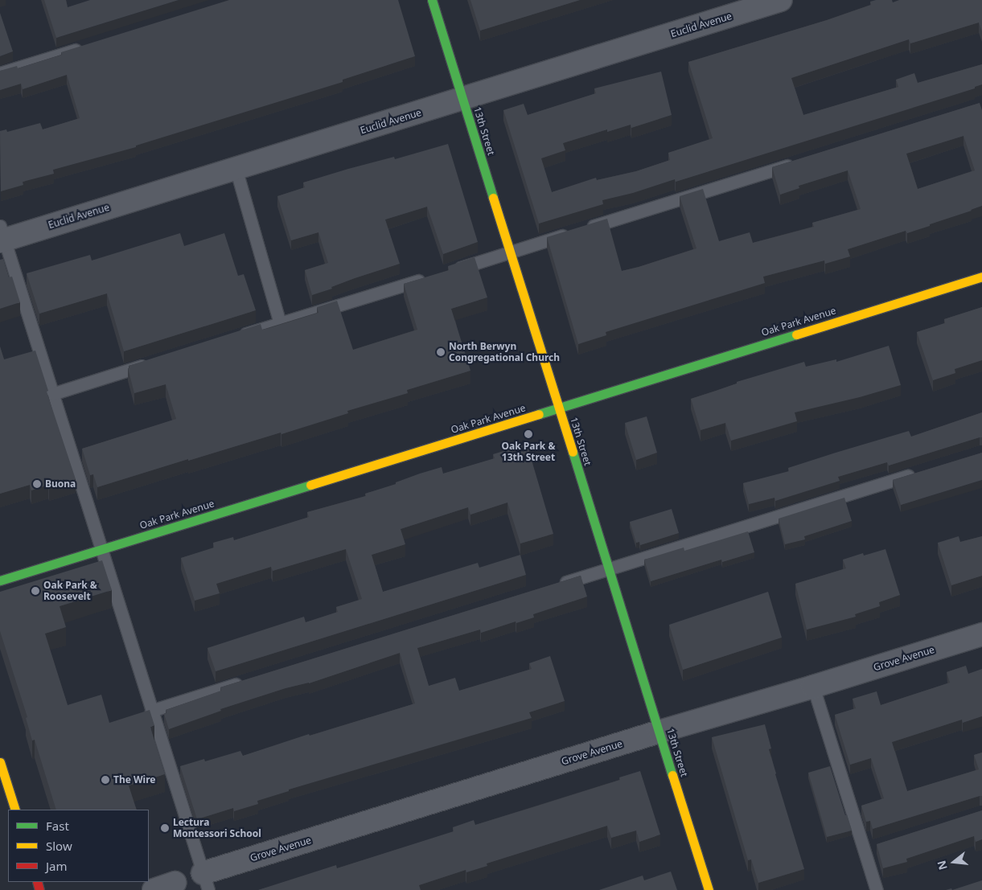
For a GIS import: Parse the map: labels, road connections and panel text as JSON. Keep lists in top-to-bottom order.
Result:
{
  "streets": {
    "street": [
      "Euclid Avenue",
      "13th Street",
      "Oak Park Avenue",
      "Grove Avenue"
    ]
  },
  "crossings": [
    ["Euclid Avenue", "13th Street"],
    ["13th Street", "Oak Park Avenue"],
    ["13th Street", "Grove Avenue"]
  ],
  "places": [
    "North Berwyn Congregational Church",
    "Oak Park & 13th Street",
    "Buona",
    "Oak Park & Roosevelt",
    "The Wire",
    "Lectura Montessori School"
  ],
  "legend": ["Fast", "Slow", "Jam"],
  "north": "left"
}
